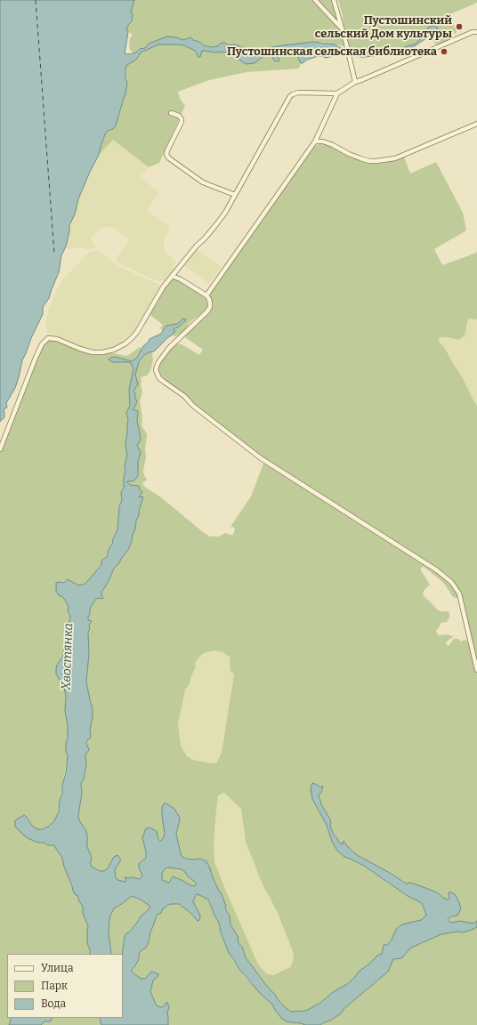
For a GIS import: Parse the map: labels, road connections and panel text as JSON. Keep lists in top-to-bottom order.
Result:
{
  "water": ["Хвостянка"],
  "places": ["Пустошинский сельский Дом культуры", "Пустошинская сельская библиотека"],
  "legend": ["Улица", "Парк", "Вода"]
}
